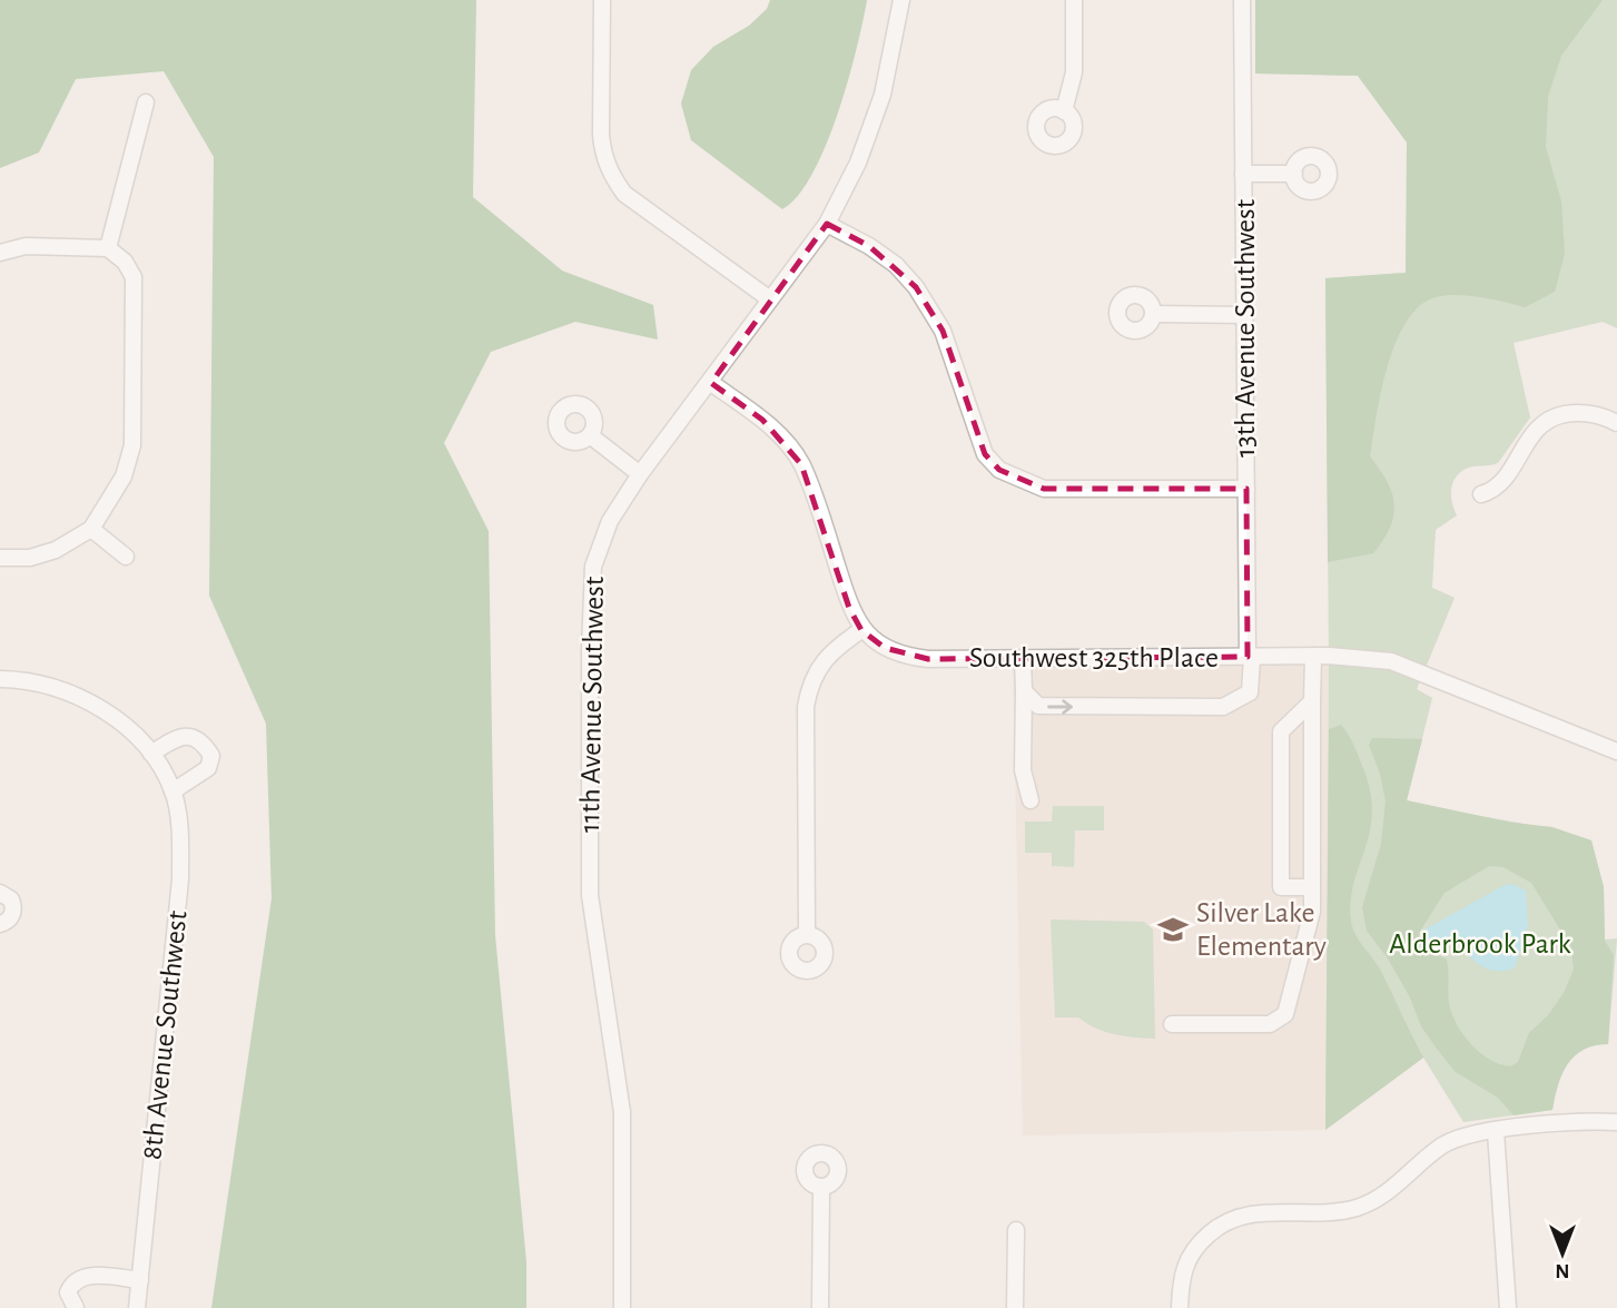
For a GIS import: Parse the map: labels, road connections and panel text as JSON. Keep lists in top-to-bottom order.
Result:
{
  "streets": {
    "street": [
      "13th Avenue Southwest",
      "Southwest 325th Place",
      "11th Avenue Southwest",
      "8th Avenue Southwest"
    ]
  },
  "crossings": [
    ["13th Avenue Southwest", "Southwest 325th Place"]
  ],
  "parks": ["Alderbrook Park"],
  "places": {
    "school or university": ["Silver Lake Elementary"]
  },
  "north": "bottom"
}
